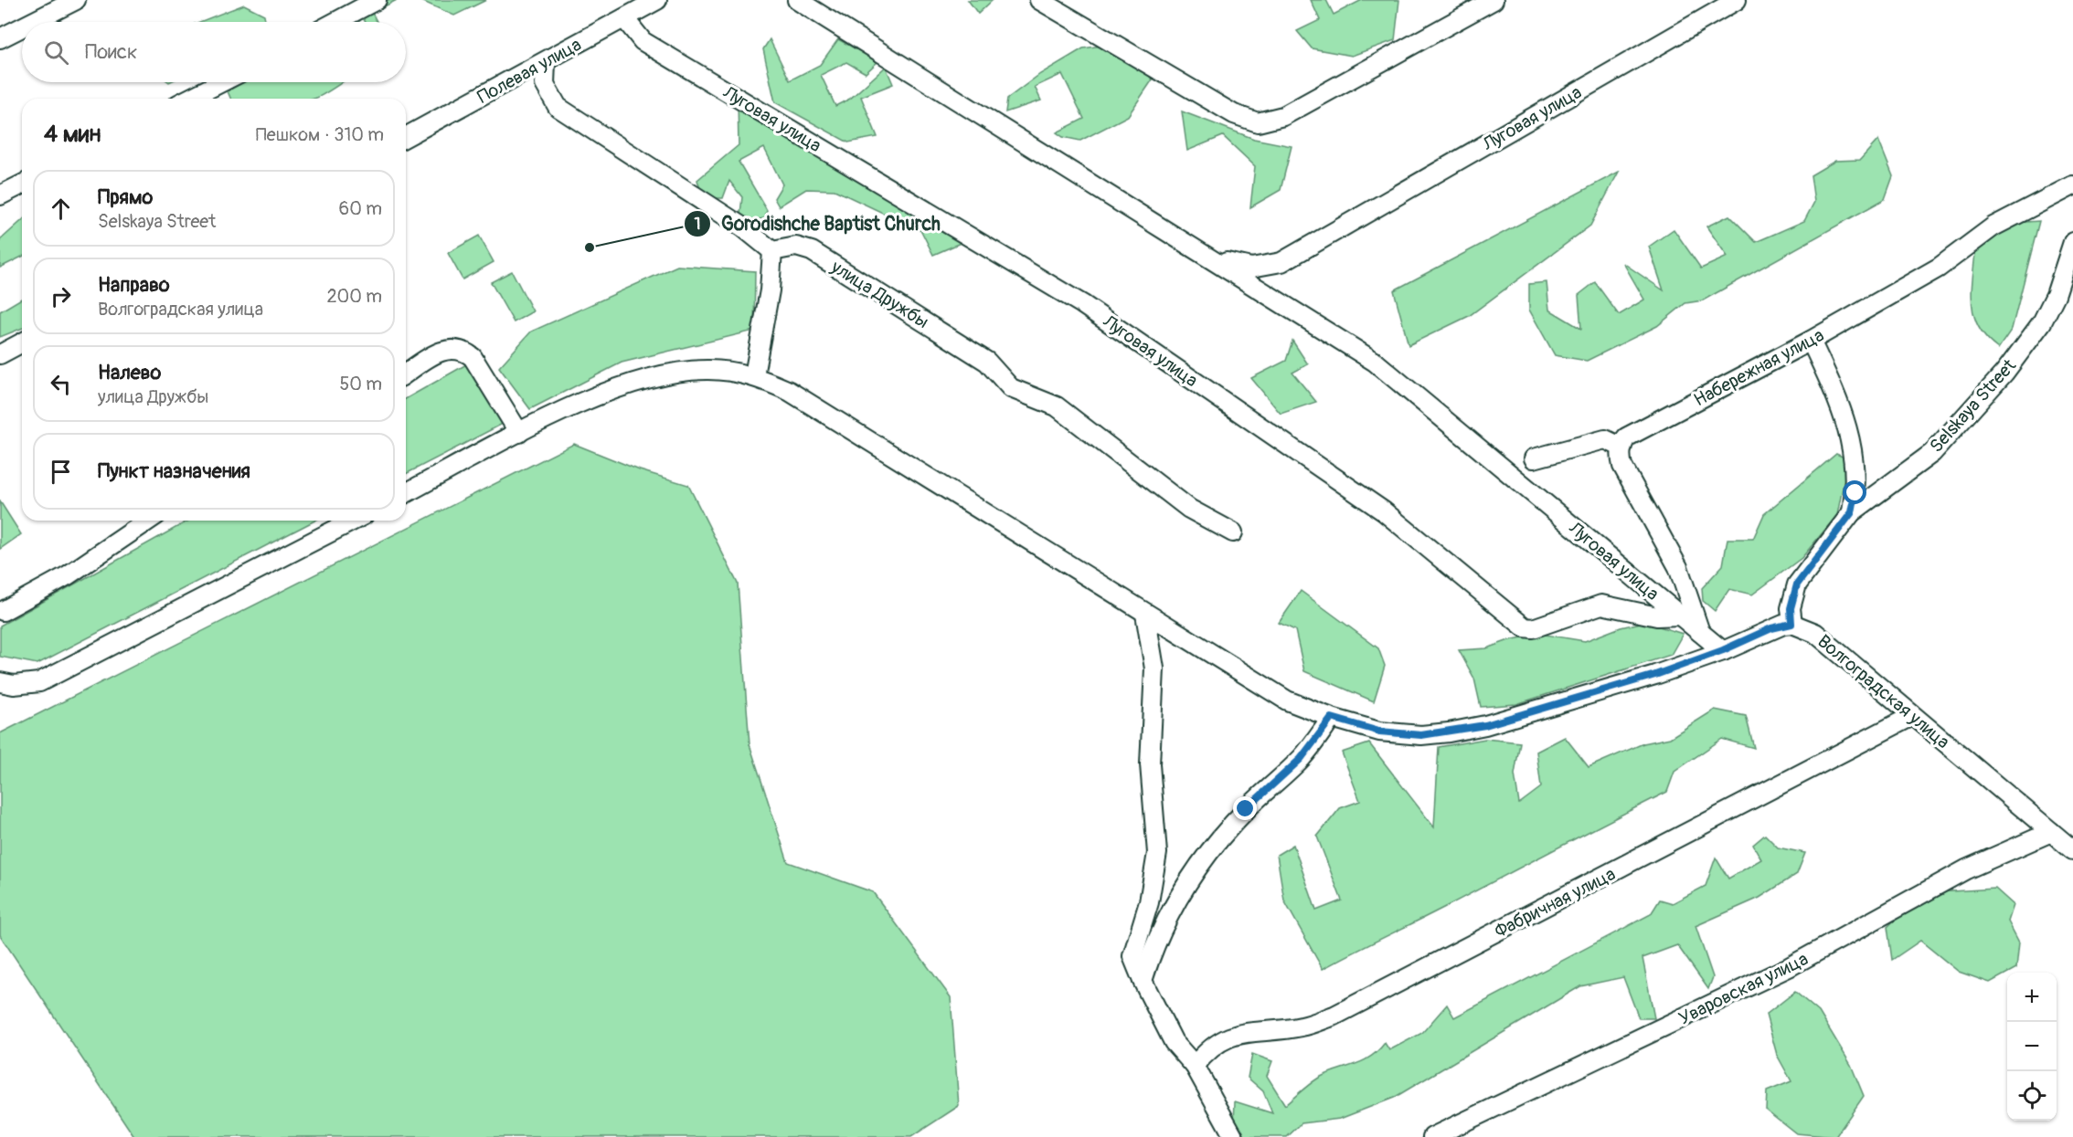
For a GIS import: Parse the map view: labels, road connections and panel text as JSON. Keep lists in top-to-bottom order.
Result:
{
  "streets": {
    "street": [
      "Полевая улица",
      "Луговая улица",
      "улица Дружбы",
      "Набережная улица",
      "Selskaya Street",
      "Волгоградская улица",
      "Фабричная улица",
      "Уваровская улица"
    ]
  },
  "crossings": [
    ["Полевая улица", "Луговая улица"],
    ["Selskaya Street", "Волгоградская улица"],
    ["Волгоградская улица", "Фабричная улица"],
    ["Волгоградская улица", "Уваровская улица"]
  ],
  "places": ["Gorodishche Baptist Church"],
  "page": {
    "search": "Поиск",
    "heading": ["4 мин", "Пешком · 310 m"],
    "list": [
      ["Прямо", "Selskaya Street", "60 m"],
      ["Направо", "Волгоградская улица", "200 m"],
      ["Налево", "улица Дружбы", "50 m"],
      "Пункт назначения"
    ],
    "map_buttons": ["+", "−"]
  }
}
